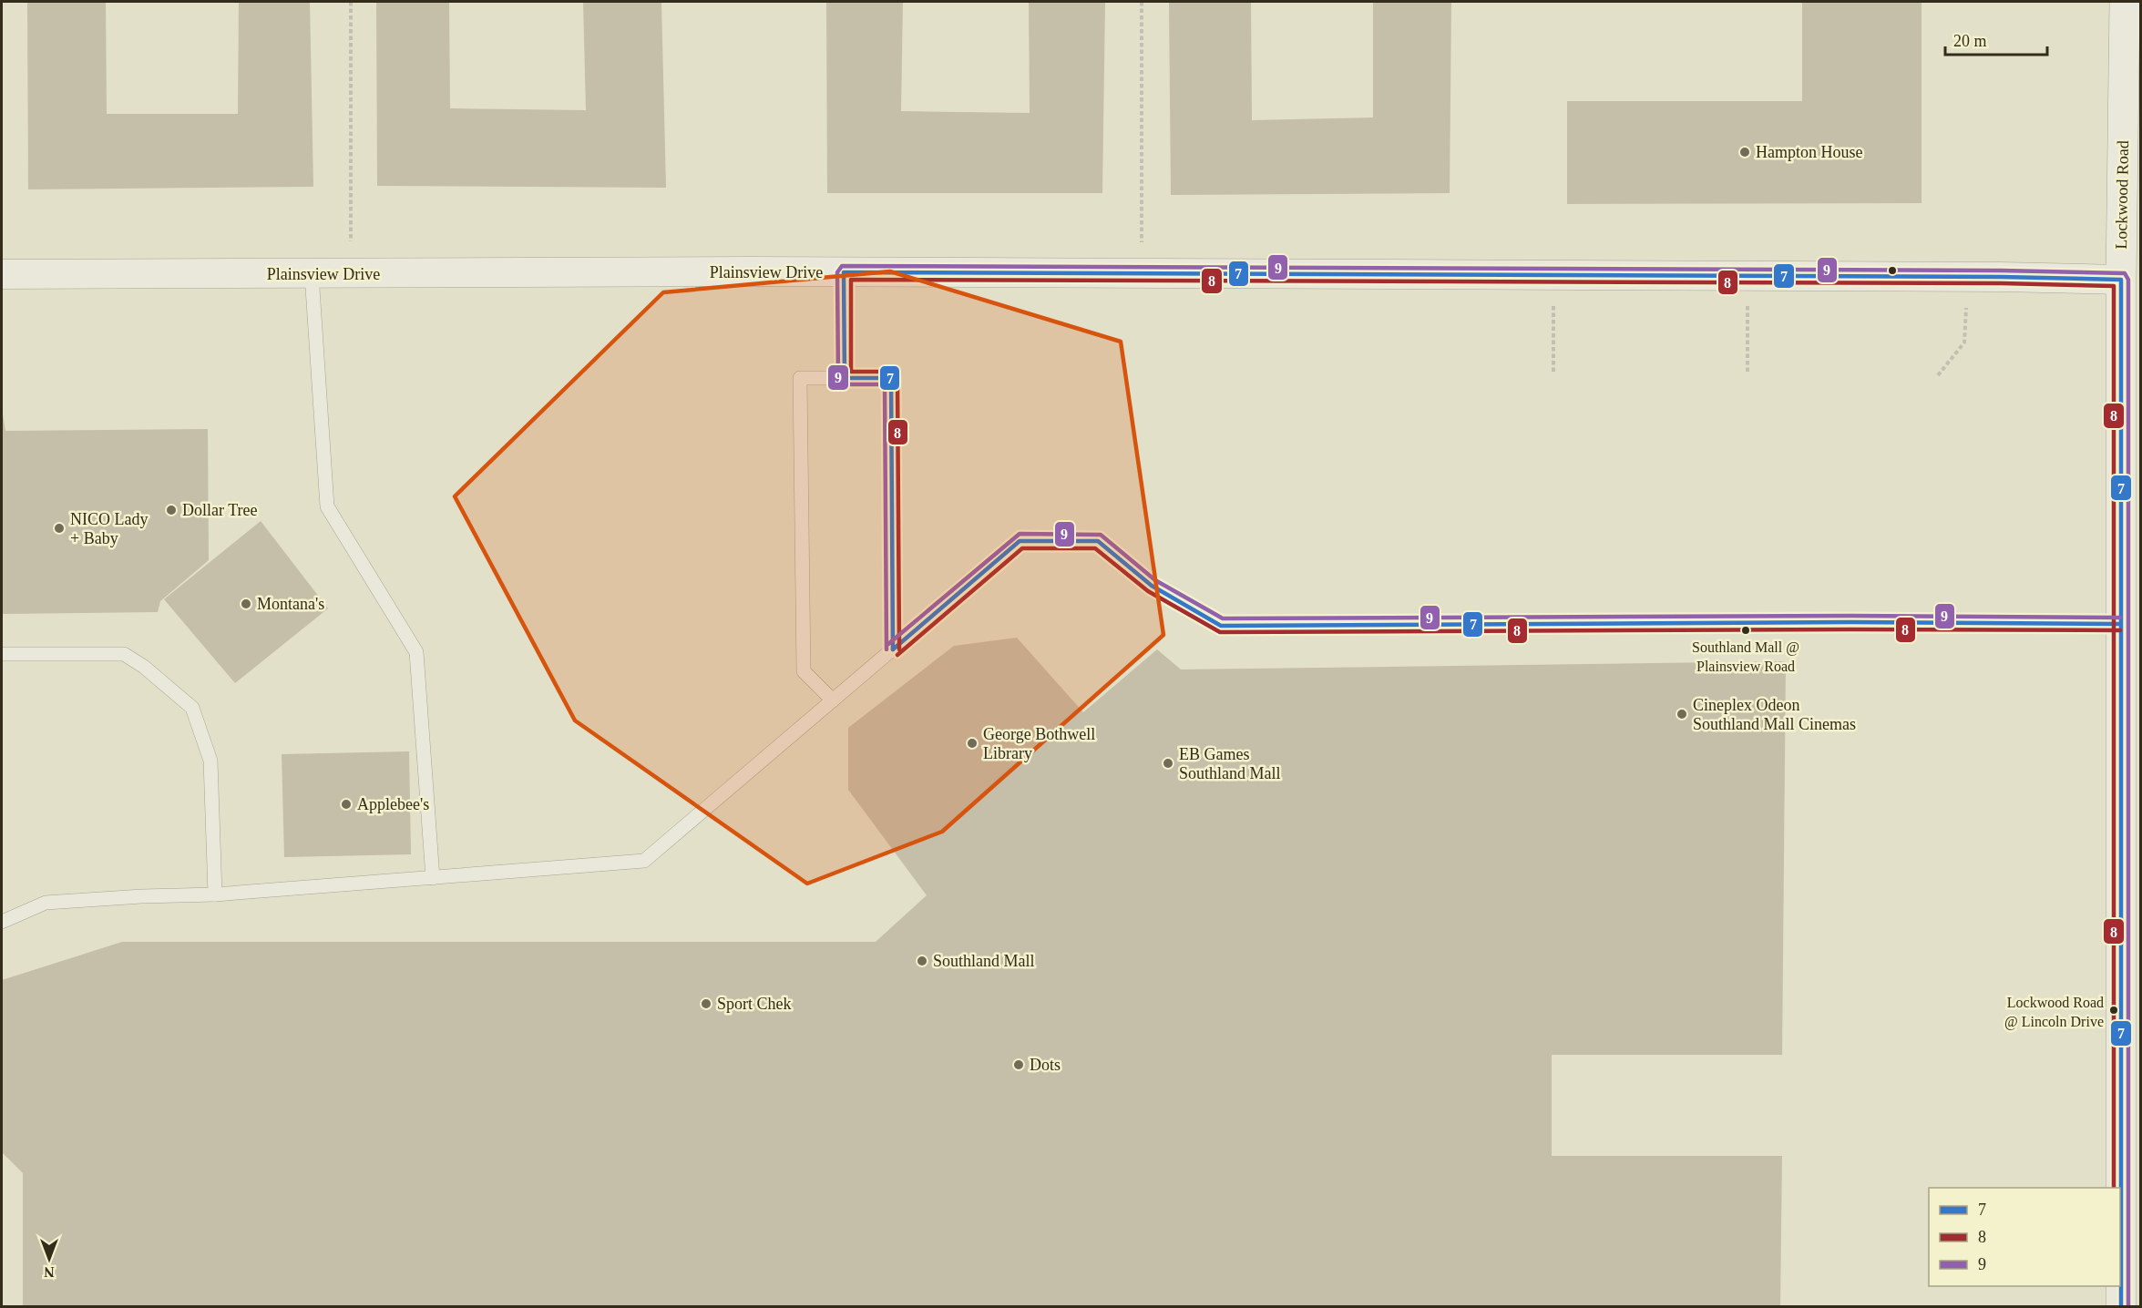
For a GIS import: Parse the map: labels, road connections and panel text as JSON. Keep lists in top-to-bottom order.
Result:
{
  "streets": {
    "street": ["Lockwood Road", "Plainsview Drive"]
  },
  "crossings": [
    ["Lockwood Road", "Plainsview Drive"]
  ],
  "places": [
    "Hampton House",
    "Dollar Tree",
    "NICO Lady + Baby",
    "Montana's",
    "Southland Mall @ Plainsview Road",
    "Cineplex Odeon Southland Mall Cinemas",
    "George Bothwell Library",
    "EB Games Southland Mall",
    "Applebee's",
    "Southland Mall",
    "Sport Chek",
    "Lockwood Road @ Lincoln Drive",
    "Dots"
  ],
  "lines": ["transit line 9", "transit line 7", "transit line 8"],
  "legend": ["7", "8", "9"],
  "scale_bar": "20 m",
  "north": "bottom"
}
